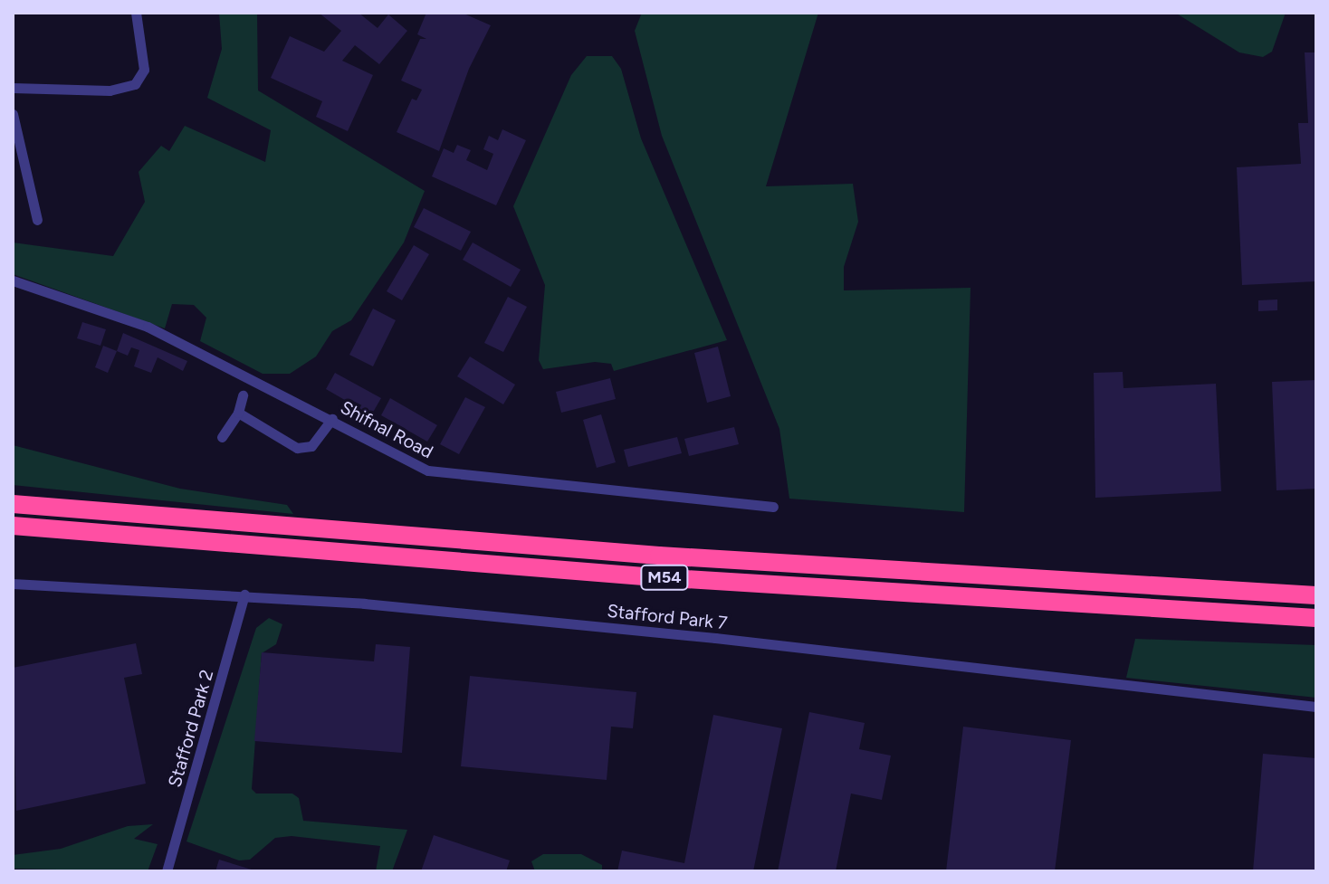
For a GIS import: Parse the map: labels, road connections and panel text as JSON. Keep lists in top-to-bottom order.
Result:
{
  "streets": {
    "highway": ["M54"],
    "street": ["Shifnal Road", "Stafford Park 7", "Stafford Park 2"]
  },
  "crossings": [
    ["Stafford Park 7", "Stafford Park 2"]
  ]
}
